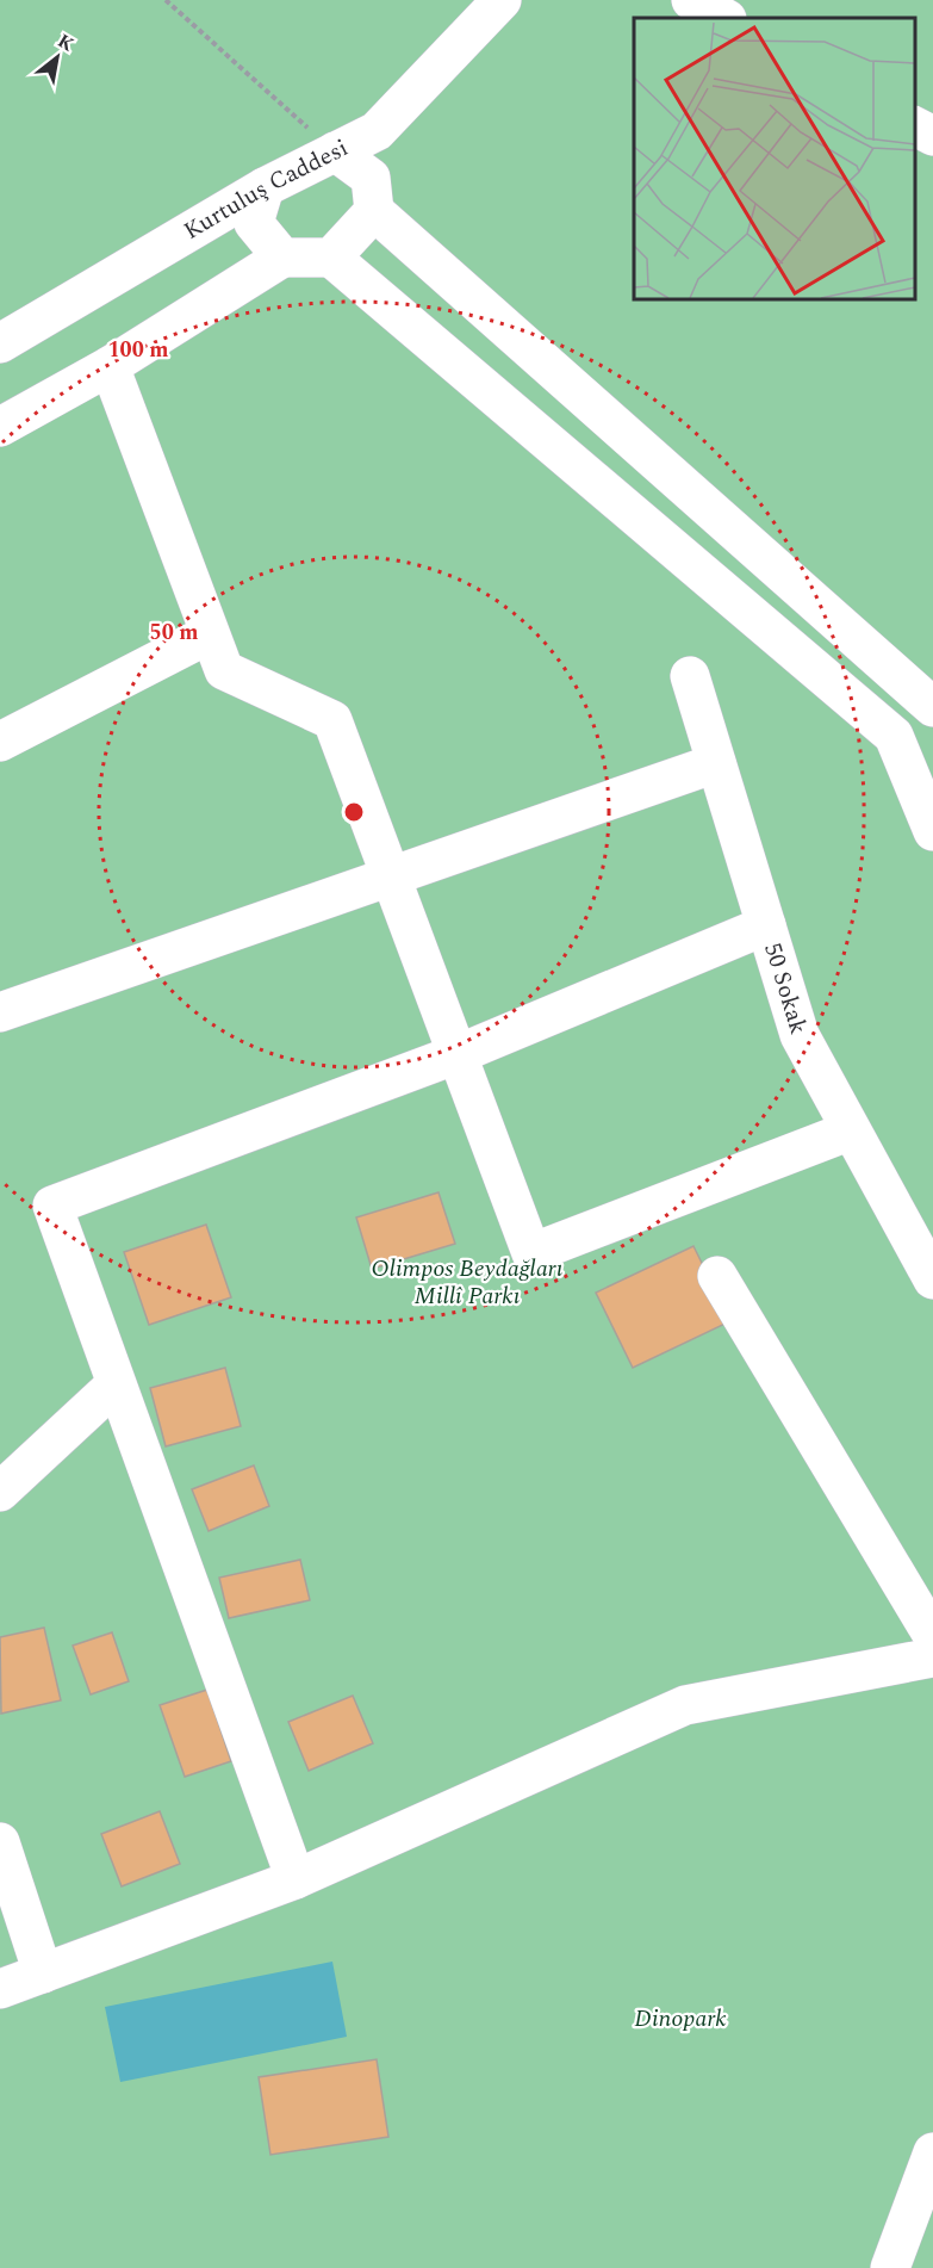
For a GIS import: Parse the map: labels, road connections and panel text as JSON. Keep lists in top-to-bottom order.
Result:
{
  "streets": {
    "street": ["Kurtuluş Caddesi", "50 Sokak"]
  },
  "parks": ["Olimpos Beydağları Millî Parkı", "Dinopark"],
  "north": "top right",
  "rings": ["100 m", "50 m"]
}
